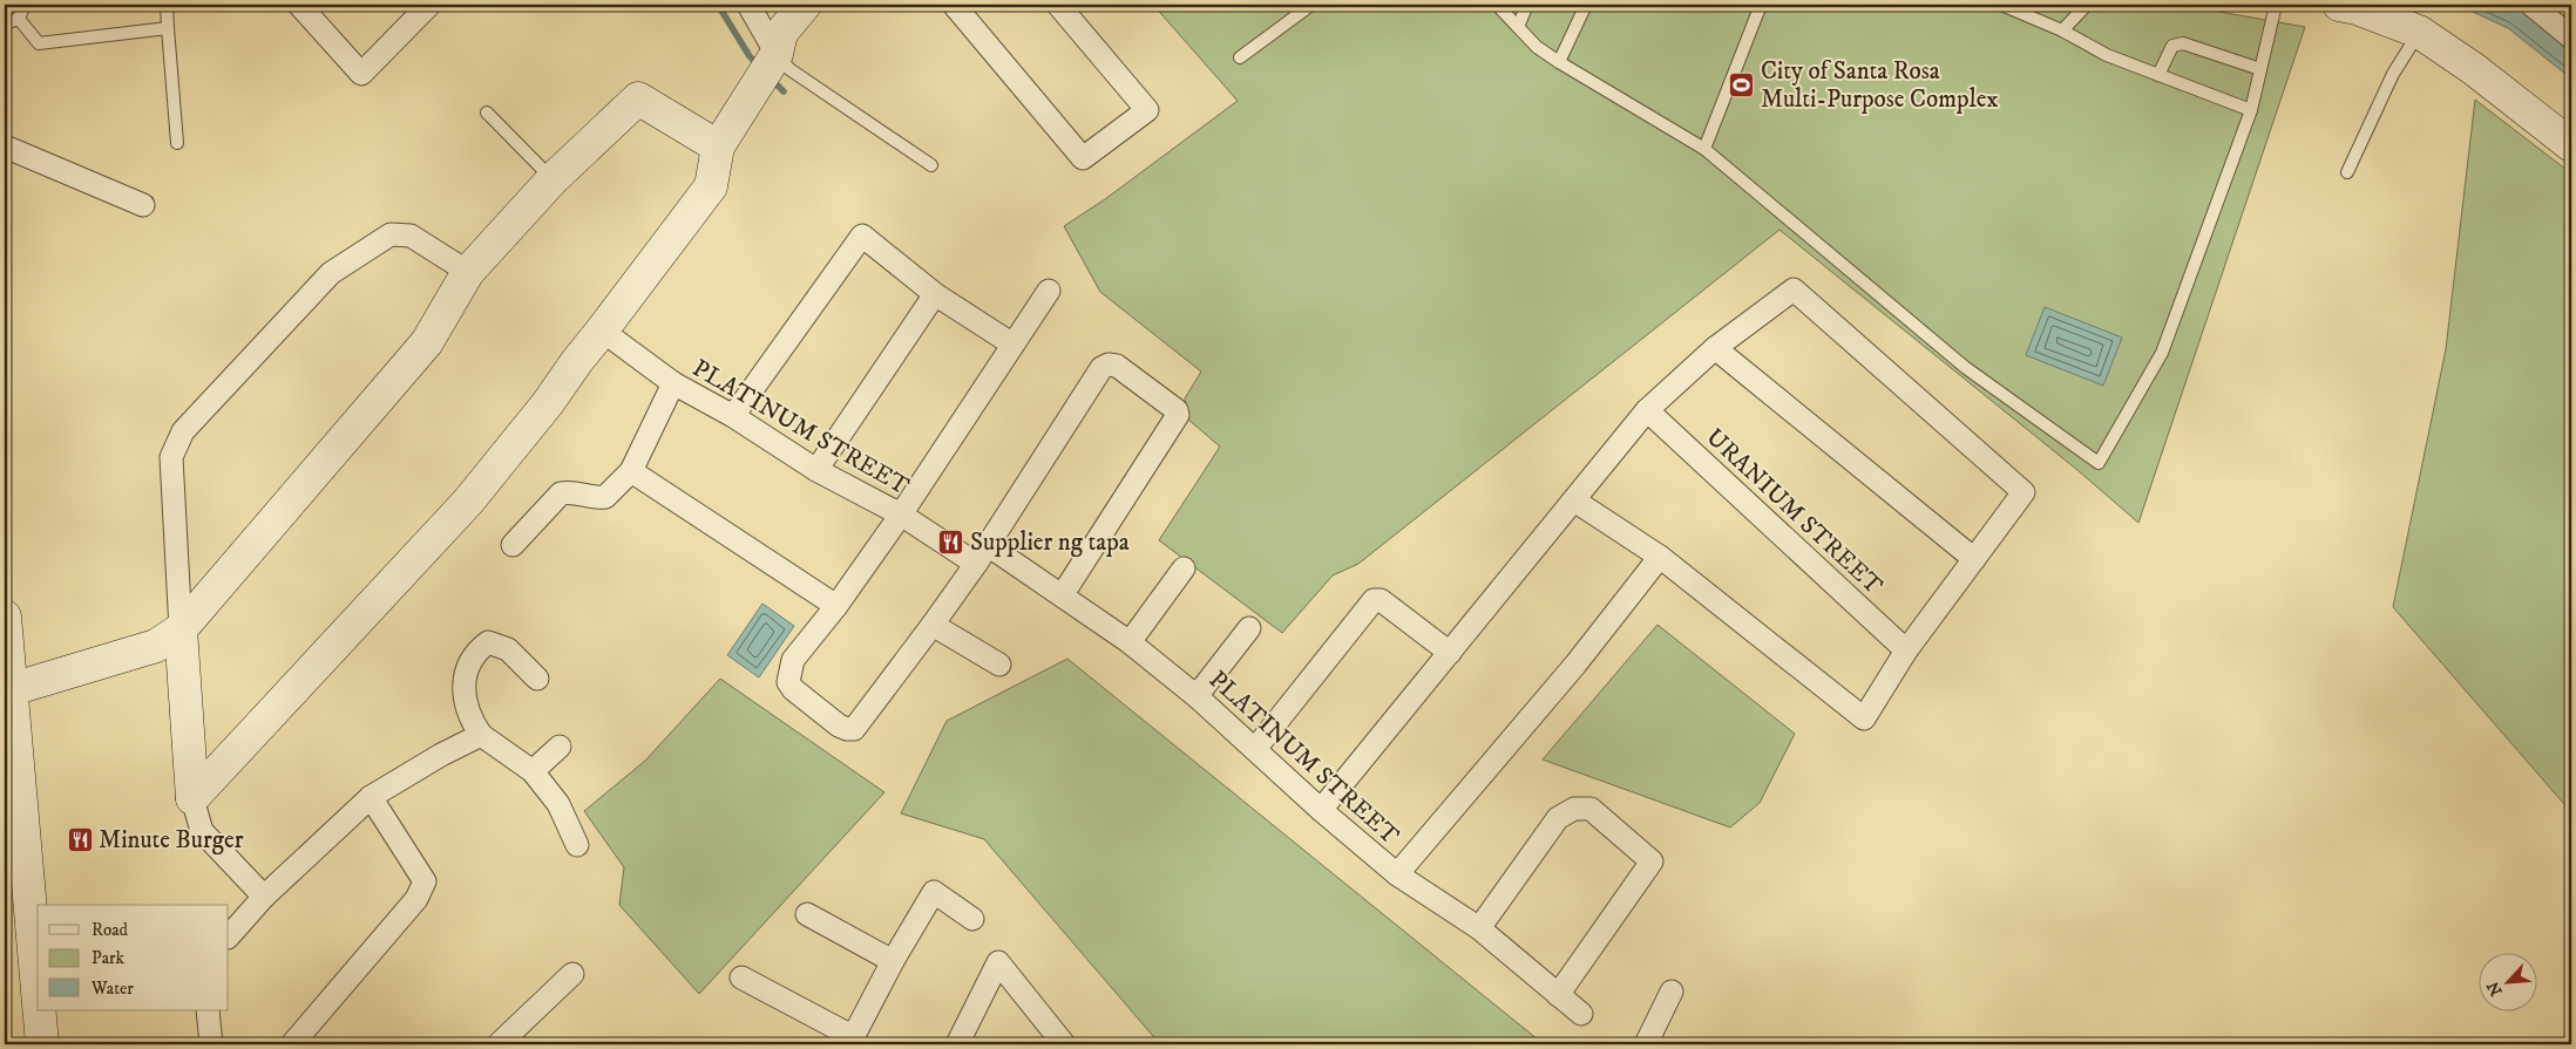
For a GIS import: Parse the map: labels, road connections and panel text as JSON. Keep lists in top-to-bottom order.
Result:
{
  "streets": {
    "street": ["PLATINUM STREET", "URANIUM STREET"]
  },
  "places": {
    "sports": ["City of Santa Rosa Multi-Purpose Complex"],
    "restaurant": ["Supplier ng tapa", "Minute Burger"]
  },
  "legend": ["Road", "Park", "Water"],
  "north": "bottom left"
}
